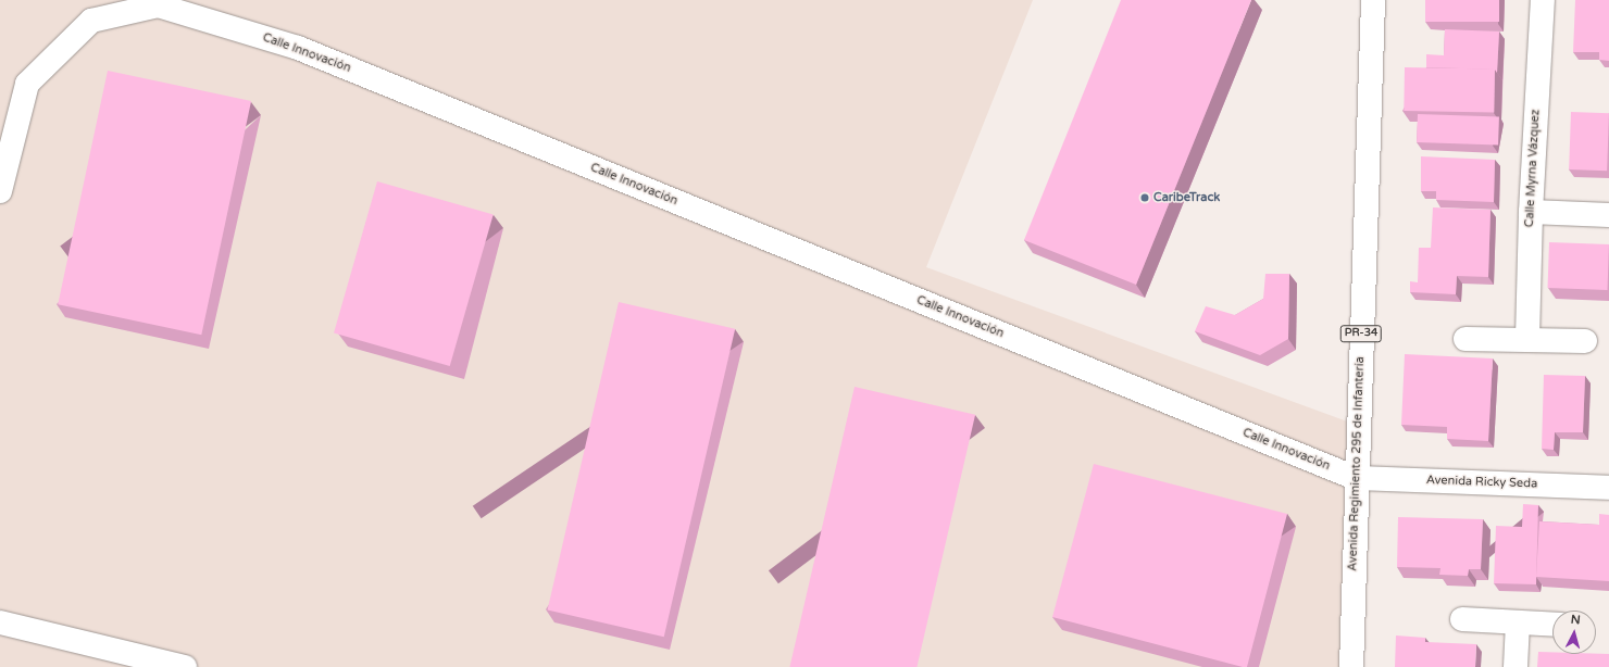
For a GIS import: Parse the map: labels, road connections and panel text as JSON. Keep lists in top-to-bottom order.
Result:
{
  "streets": {
    "street": [
      "Calle Innovación",
      "Calle Myrna Vázquez",
      "PR-34",
      "Avenida Regimiento 295 de Infantería",
      "Avenida Ricky Seda"
    ]
  },
  "crossings": [
    ["Calle Innovación", "Avenida Regimiento 295 de Infantería"],
    ["Calle Innovación", "Avenida Ricky Seda"],
    ["Avenida Regimiento 295 de Infantería", "Avenida Ricky Seda"]
  ],
  "places": ["CaribeTrack"],
  "north": "top"
}
